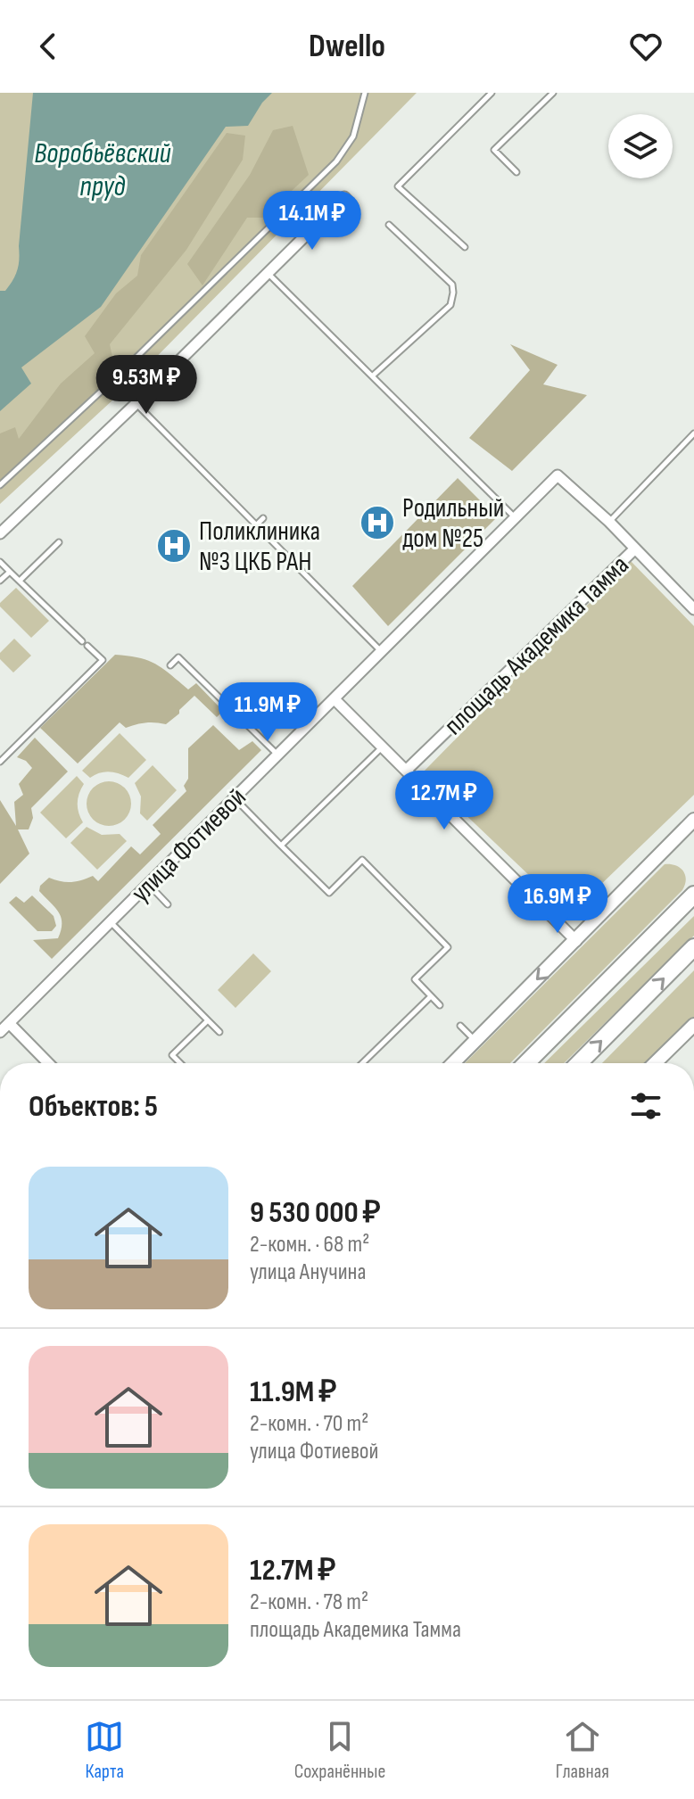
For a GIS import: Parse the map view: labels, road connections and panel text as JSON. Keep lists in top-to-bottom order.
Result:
{
  "streets": {
    "street": ["площадь Академика Тамма", "улица Фотиевой"]
  },
  "crossings": [
    ["площадь Академика Тамма", "улица Фотиевой"]
  ],
  "water": ["Воробьёвский пруд"],
  "places": {
    "hospital": ["Родильный дом №25", "Поликлиника №3 ЦКБ РАН"]
  },
  "page": {
    "header": "Dwello",
    "price": [
      "14.1M ₽",
      "9.53M ₽",
      "11.9M ₽",
      "12.7M ₽",
      "16.9M ₽"
    ],
    "heading": "Объектов: 5",
    "list": [
      {
        "name": "9 530 000 ₽",
        "note": "2-комн. · 68 m² · улица Анучина"
      },
      {
        "name": "11.9M ₽",
        "note": "2-комн. · 70 m² · улица Фотиевой"
      },
      {
        "name": "12.7M ₽",
        "note": "2-комн. · 78 m² · площадь Академика Тамма"
      }
    ],
    "tabs": ["Карта", "Сохранённые", "Главная"]
  }
}
